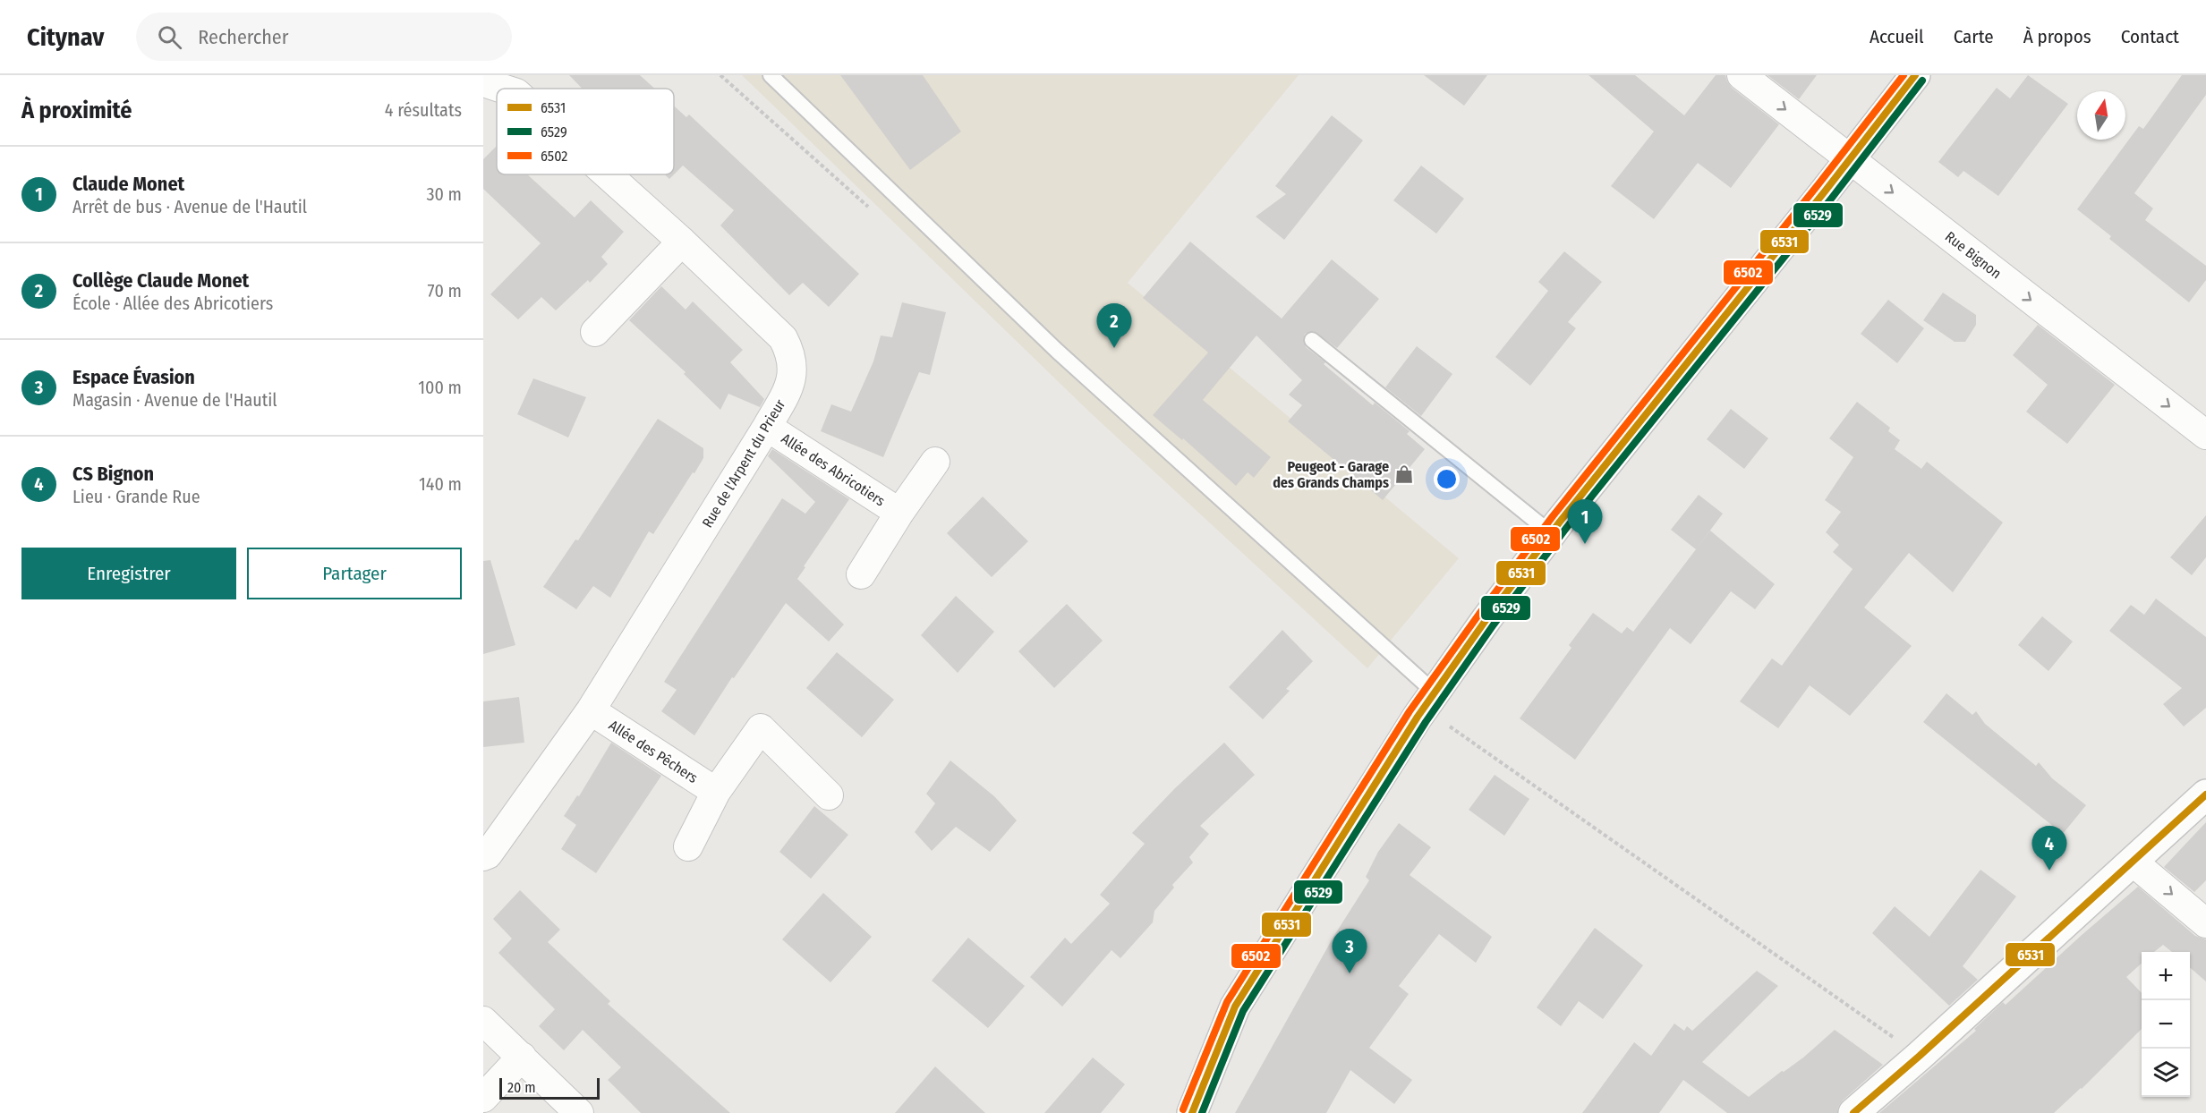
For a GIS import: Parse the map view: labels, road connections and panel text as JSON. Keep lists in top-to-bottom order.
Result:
{
  "streets": {
    "street": [
      "Rue Bignon",
      "Rue de l'Arpent du Prieur",
      "Allée des Abricotiers",
      "Allée des Pêchers"
    ]
  },
  "crossings": [
    ["Rue de l'Arpent du Prieur", "Allée des Abricotiers"],
    ["Rue de l'Arpent du Prieur", "Allée des Pêchers"]
  ],
  "one_way": ["Rue Bignon"],
  "places": {
    "shop": ["Peugeot - Garage des Grands Champs"]
  },
  "lines": ["transit line 6531", "transit line 6502", "transit line 6529"],
  "legend": ["6531", "6529", "6502"],
  "scale_bar": "20 m",
  "north": "top",
  "page": {
    "header": "Citynav",
    "search": "Rechercher",
    "nav": [
      "Accueil",
      "Carte",
      "À propos",
      "Contact"
    ],
    "heading": ["À proximité", "4 résultats"],
    "list": [
      {
        "mark": "1",
        "name": "Claude Monet",
        "note": "Arrêt de bus · Avenue de l'Hautil",
        "value": "30 m"
      },
      {
        "mark": "2",
        "name": "Collège Claude Monet",
        "note": "École · Allée des Abricotiers",
        "value": "70 m"
      },
      {
        "mark": "3",
        "name": "Espace Évasion",
        "note": "Magasin · Avenue de l'Hautil",
        "value": "100 m"
      },
      {
        "mark": "4",
        "name": "CS Bignon",
        "note": "Lieu · Grande Rue",
        "value": "140 m"
      }
    ],
    "pins": [
      "2",
      "1",
      "4",
      "3"
    ],
    "buttons": ["Enregistrer", "Partager"],
    "map_buttons": ["+", "−"],
    "scale": "20 m"
  }
}
